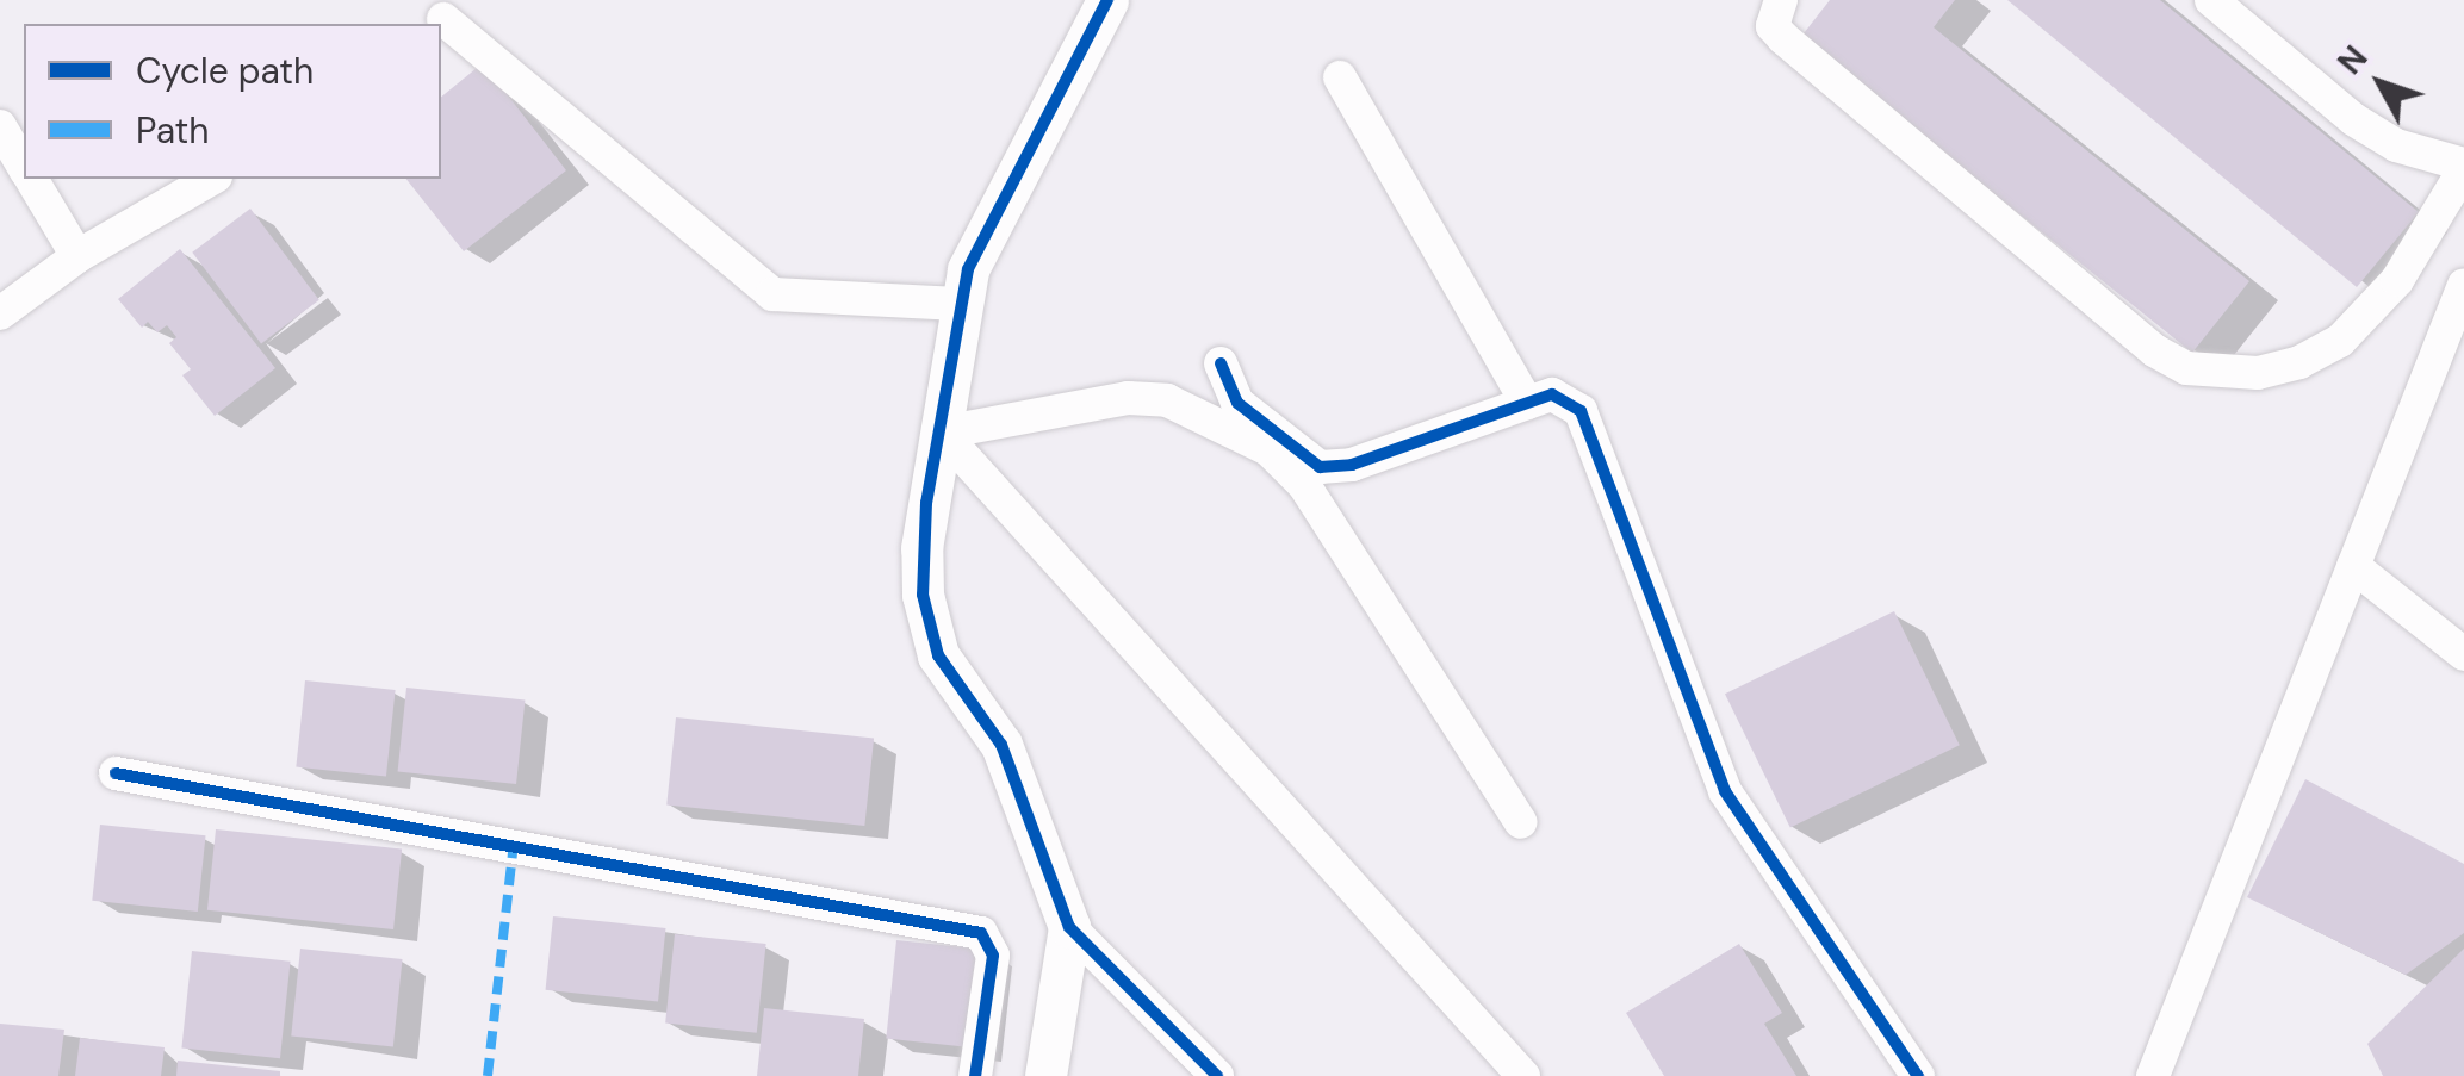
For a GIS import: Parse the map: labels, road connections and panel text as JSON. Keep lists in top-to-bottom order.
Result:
{
  "legend": ["Cycle path", "Path"],
  "north": "top left"
}
